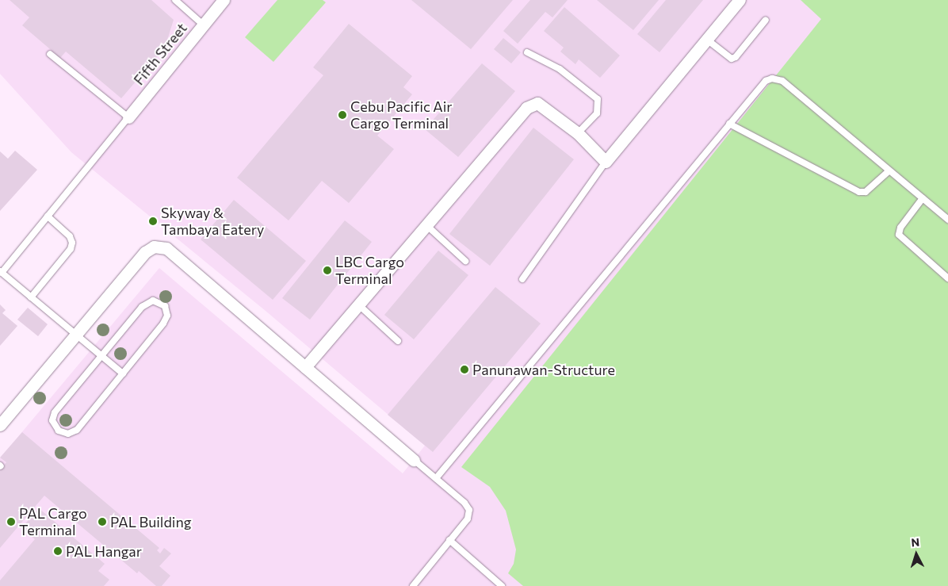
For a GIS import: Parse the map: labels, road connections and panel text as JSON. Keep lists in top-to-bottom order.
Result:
{
  "streets": {
    "street": ["Fifth Street"]
  },
  "places": [
    "Cebu Pacific Air Cargo Terminal",
    "Skyway & Tambaya Eatery",
    "LBC Cargo Terminal",
    "Panunawan-Structure",
    "PAL Cargo Terminal",
    "PAL Building",
    "PAL Hangar"
  ],
  "north": "top"
}
